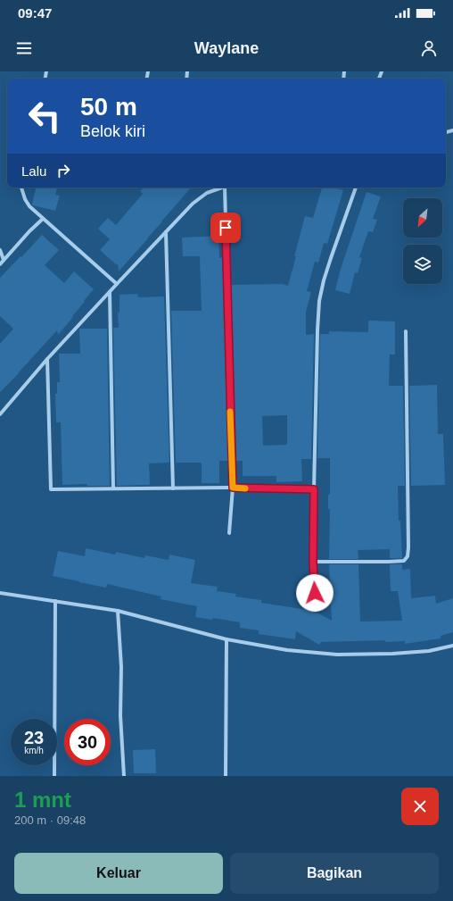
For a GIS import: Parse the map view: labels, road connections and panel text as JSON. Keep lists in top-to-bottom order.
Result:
{
  "north": "bottom left",
  "page": {
    "status": "09:47",
    "header": "Waylane",
    "turn": ["50 m", "Belok kiri"],
    "then": "Lalu",
    "speed": "23 km/h",
    "limit": "30",
    "heading": ["1 mnt", "200 m · 09:48"],
    "buttons": ["Keluar", "Bagikan"]
  }
}
